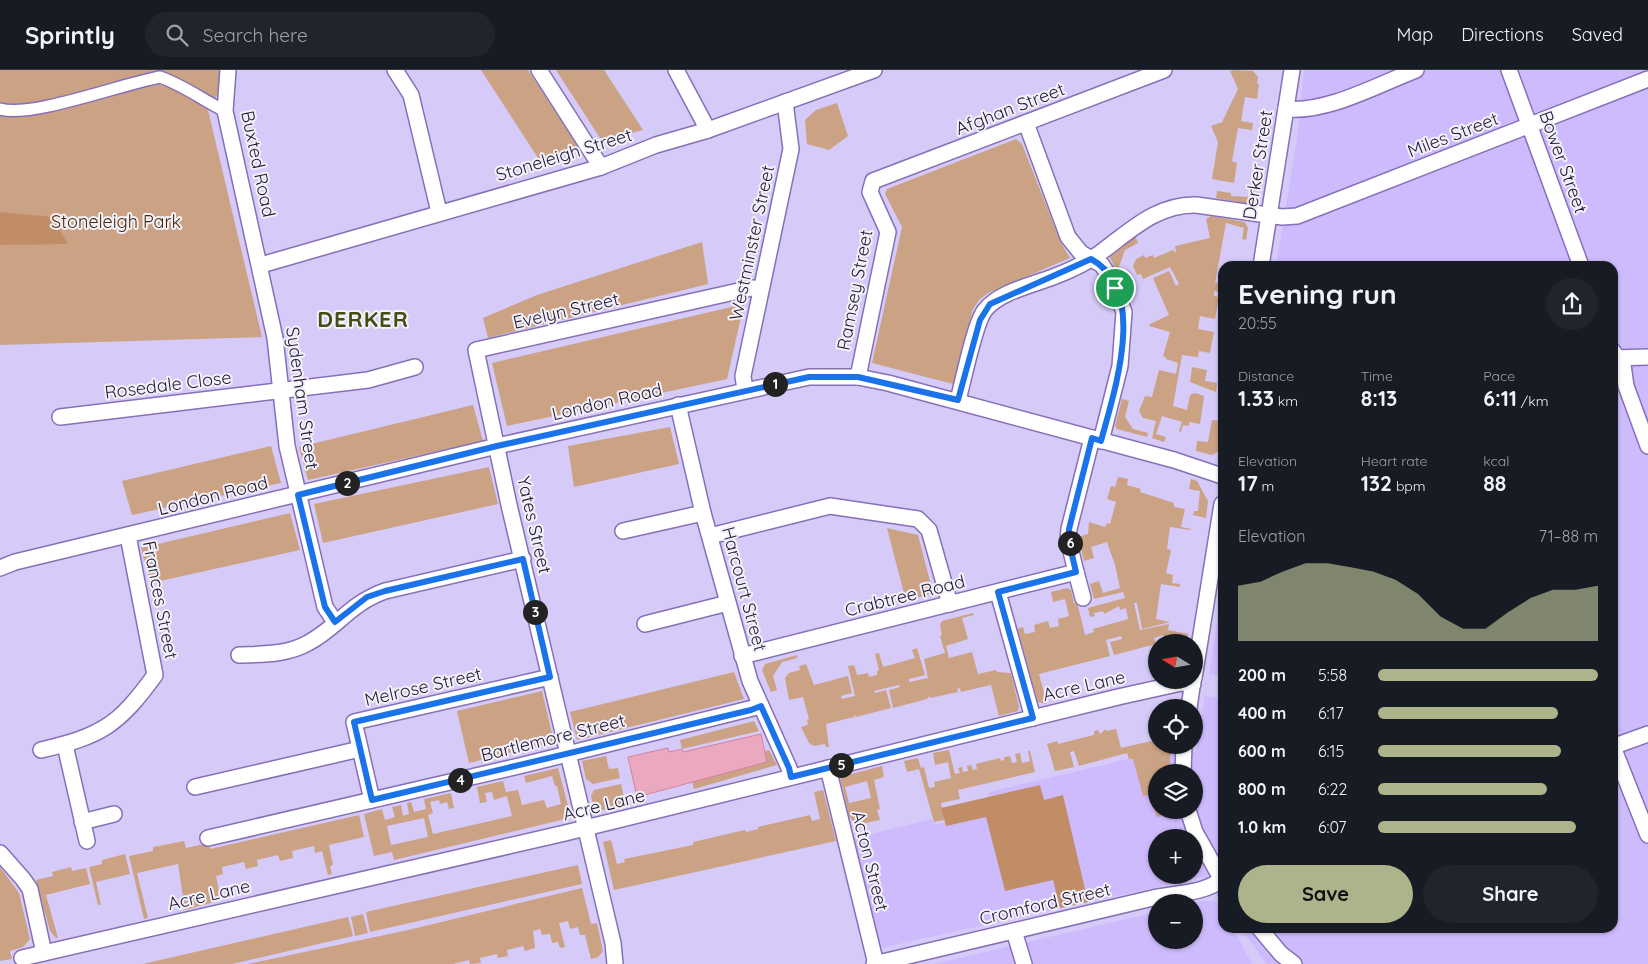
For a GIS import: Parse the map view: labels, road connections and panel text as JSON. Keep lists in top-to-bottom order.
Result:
{
  "streets": {
    "street": [
      "Afghan Street",
      "Miles Street",
      "Stoneleigh Street",
      "Bower Street",
      "Buxted Road",
      "Derker Street",
      "Westminster Street",
      "Ramsey Street",
      "Evelyn Street",
      "Rosedale Close",
      "Sydenham Street",
      "London Road",
      "Yates Street",
      "Harcourt Street",
      "Crabtree Road",
      "Frances Street",
      "Acre Lane",
      "Melrose Street",
      "Bartlemore Street",
      "Acton Street",
      "Cromford Street"
    ]
  },
  "crossings": [
    ["Afghan Street", "Ramsey Street"],
    ["Miles Street", "Bower Street"],
    ["Miles Street", "Derker Street"],
    ["Miles Street", "London Road"],
    ["Stoneleigh Street", "Buxted Road"],
    ["Stoneleigh Street", "Westminster Street"],
    ["Stoneleigh Street", "Sydenham Street"],
    ["Buxted Road", "Sydenham Street"],
    ["Westminster Street", "Evelyn Street"],
    ["Westminster Street", "London Road"],
    ["Ramsey Street", "London Road"],
    ["Evelyn Street", "London Road"],
    ["Evelyn Street", "Yates Street"],
    ["Rosedale Close", "Sydenham Street"],
    ["Sydenham Street", "London Road"],
    ["London Road", "Yates Street"],
    ["London Road", "Harcourt Street"],
    ["London Road", "Frances Street"],
    ["Yates Street", "Acre Lane"],
    ["Yates Street", "Melrose Street"],
    ["Yates Street", "Bartlemore Street"],
    ["Harcourt Street", "Crabtree Road"],
    ["Harcourt Street", "Acre Lane"],
    ["Harcourt Street", "Bartlemore Street"],
    ["Acre Lane", "Acton Street"],
    ["Melrose Street", "Bartlemore Street"],
    ["Acton Street", "Cromford Street"]
  ],
  "districts": ["DERKER"],
  "parks": ["Stoneleigh Park"],
  "north": "left",
  "page": {
    "header": "Sprintly",
    "search": "Search here",
    "nav": ["Map", "Directions", "Saved"],
    "heading": ["Evening run", "20:55"],
    "stats": [
      ["Distance", "1.33 km"],
      ["Time", "8:13"],
      ["Pace", "6:11 /km"],
      ["Elevation", "17 m"],
      ["Heart rate", "132 bpm"],
      ["kcal", "88"]
    ],
    "pins": [
      "1",
      "2",
      "6",
      "3",
      "5",
      "4"
    ],
    "chart": ["Elevation", "71–88 m"],
    "map_buttons": ["+", "−"],
    "list": [
      {
        "name": "200 m",
        "note": "5:58"
      },
      {
        "name": "400 m",
        "note": "6:17"
      },
      {
        "name": "600 m",
        "note": "6:15"
      },
      {
        "name": "800 m",
        "note": "6:22"
      },
      {
        "name": "1.0 km",
        "note": "6:07"
      }
    ],
    "buttons": ["Save", "Share"]
  }
}
